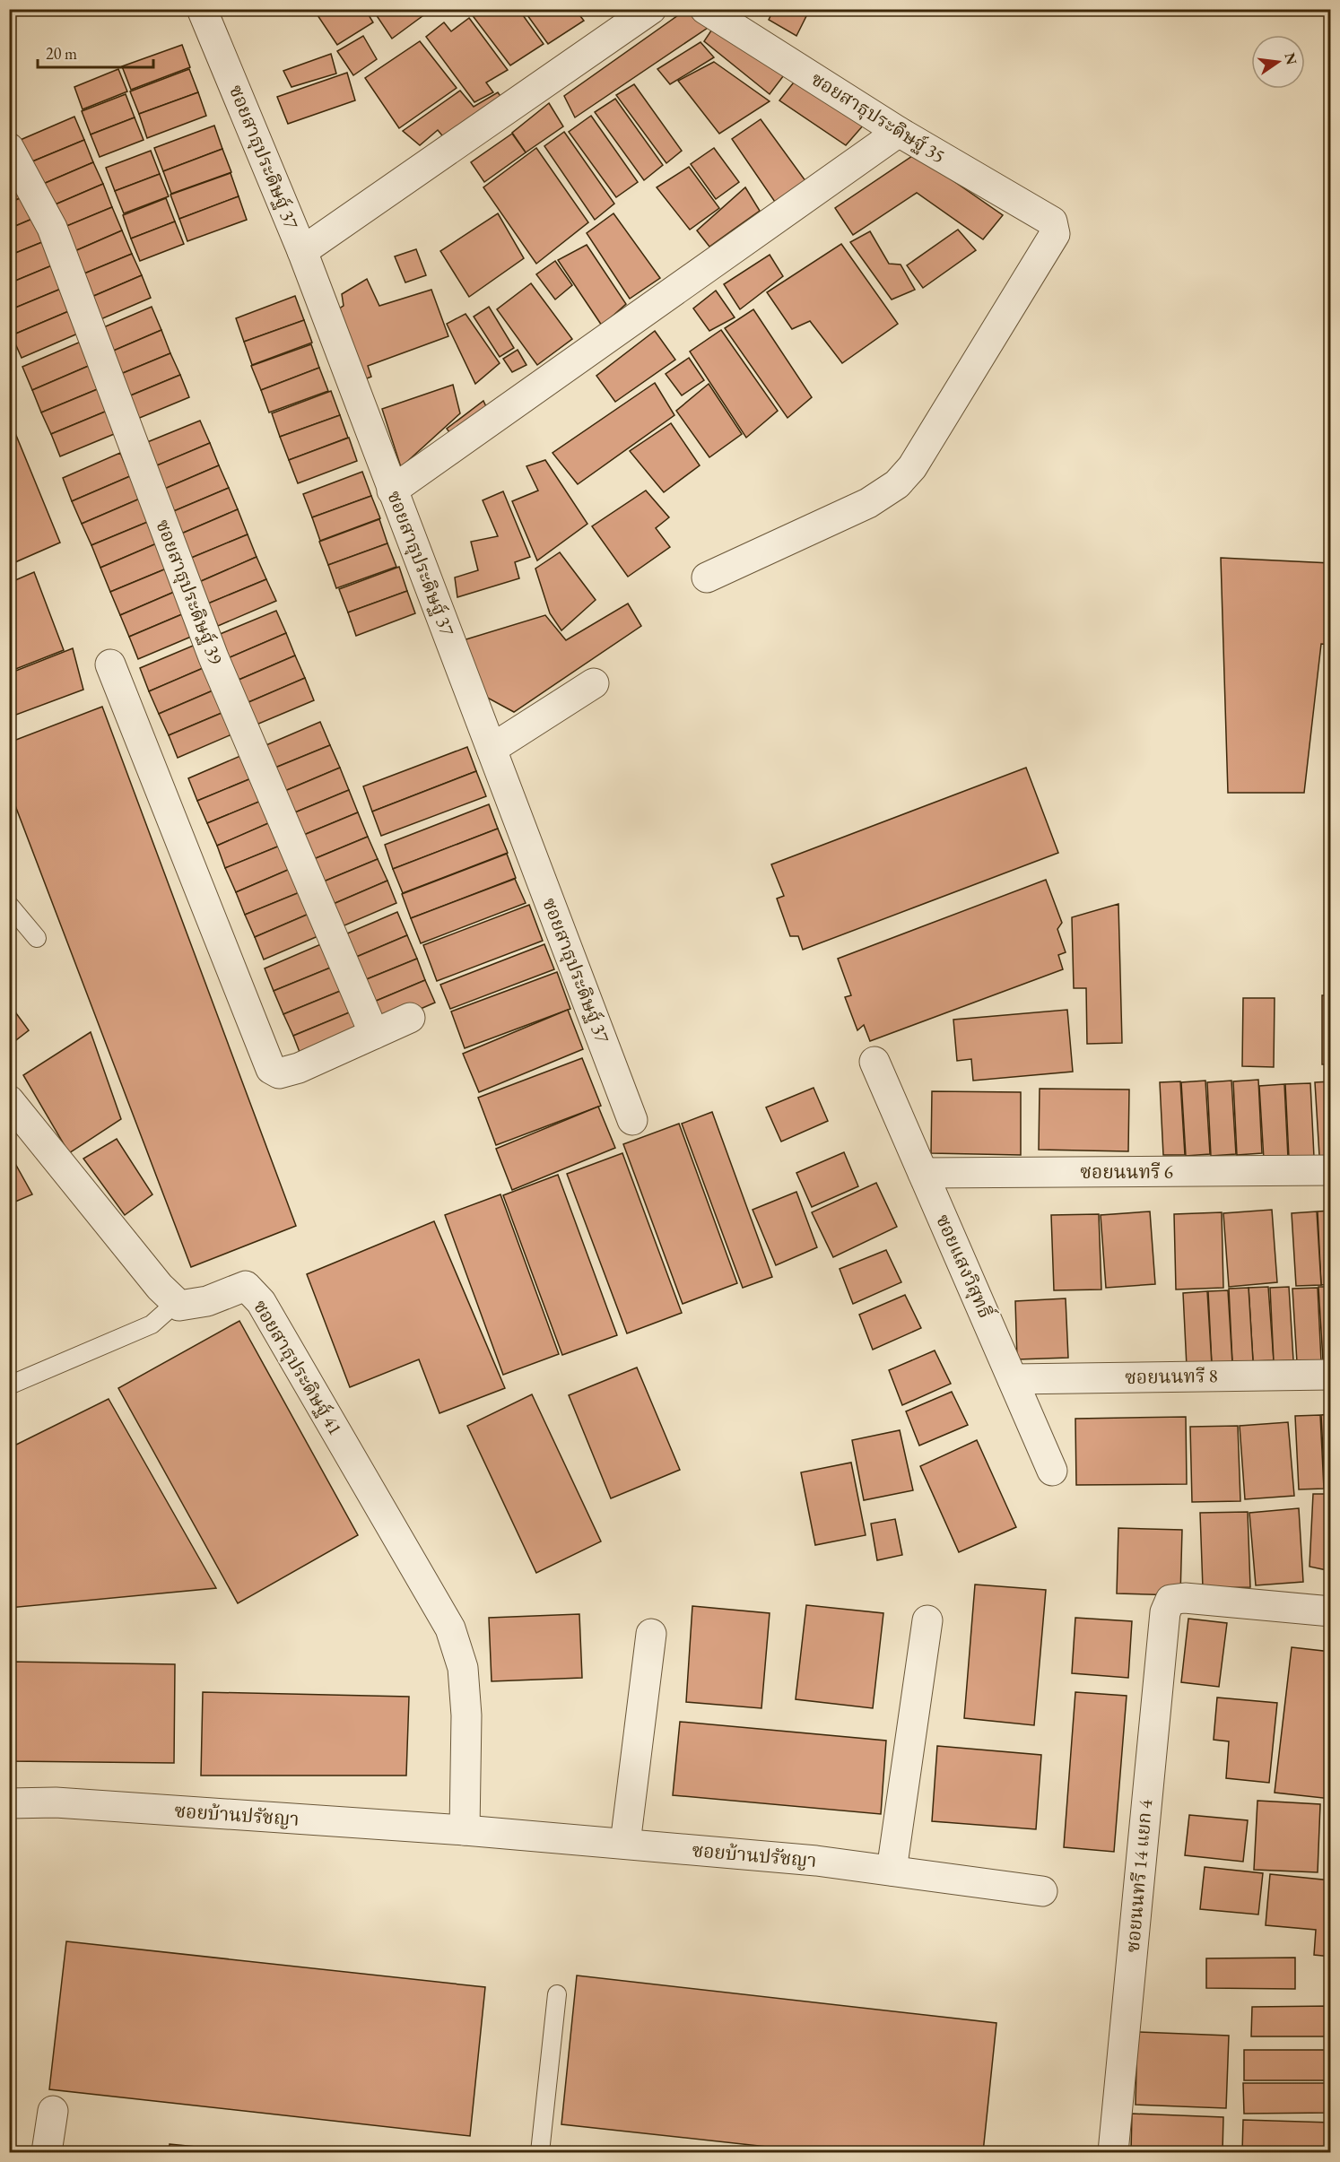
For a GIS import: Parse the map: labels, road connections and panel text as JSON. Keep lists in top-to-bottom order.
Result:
{
  "streets": {
    "street": [
      "ซอยสาธุประดิษฐ์ 35",
      "ซอยสาธุประดิษฐ์ 37",
      "ซอยสาธุประดิษฐ์ 39",
      "ซอยนนทรี 6",
      "ซอยแสงวิสุทธิ์",
      "ซอยสาธุประดิษฐ์ 41",
      "ซอยนนทรี 8",
      "ซอยบ้านปรัชญา",
      "ซอยนนทรี 14 แยก 4"
    ]
  },
  "crossings": [
    ["ซอยนนทรี 6", "ซอยแสงวิสุทธิ์"],
    ["ซอยแสงวิสุทธิ์", "ซอยนนทรี 8"],
    ["ซอยสาธุประดิษฐ์ 41", "ซอยบ้านปรัชญา"]
  ],
  "scale_bar": "20 m",
  "north": "right"
}
